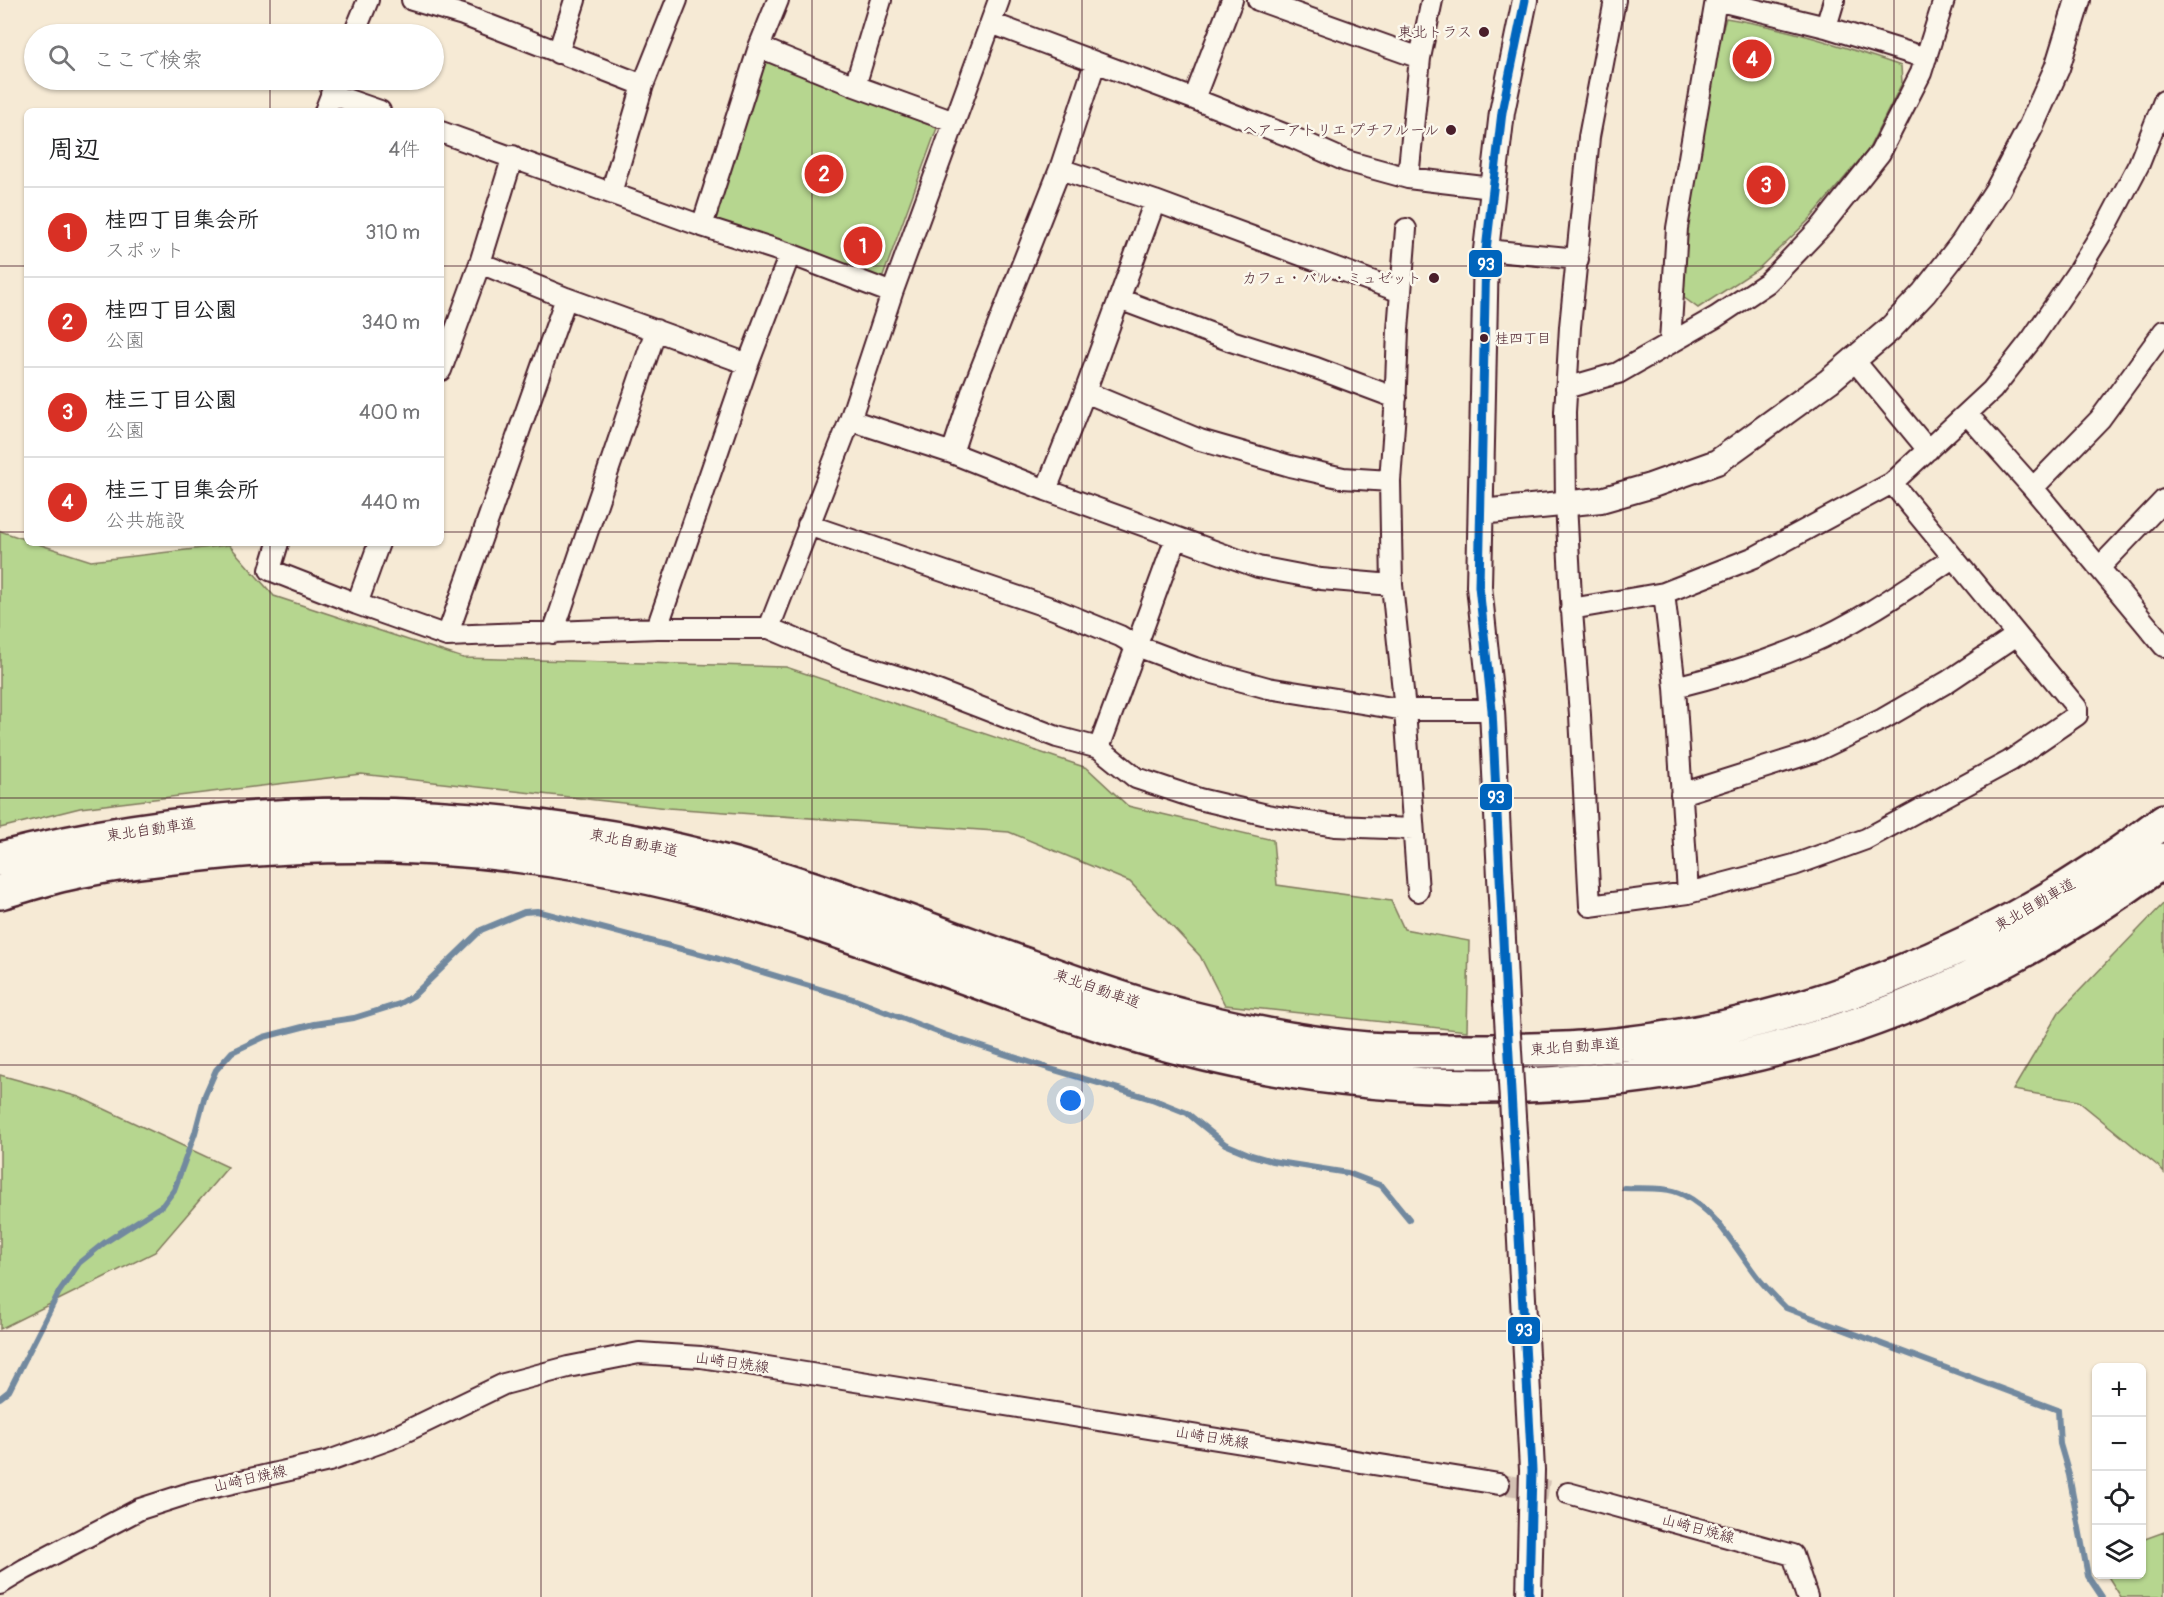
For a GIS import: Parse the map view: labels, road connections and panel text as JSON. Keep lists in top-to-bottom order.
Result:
{
  "streets": {
    "highway": ["東北自動車道"],
    "street": ["山崎日焼線"]
  },
  "places": [
    "東北トラス",
    "ヘアーアトリエ プチフルール",
    "カフェ・バル・ミュゼット",
    "桂四丁目"
  ],
  "lines": ["transit line 93"],
  "page": {
    "search": "ここで検索",
    "pins": [
      "4",
      "2",
      "3",
      "1"
    ],
    "heading": ["周辺", "4件"],
    "list": [
      {
        "mark": "1",
        "name": "桂四丁目集会所",
        "note": "スポット",
        "value": "310 m"
      },
      {
        "mark": "2",
        "name": "桂四丁目公園",
        "note": "公園",
        "value": "340 m"
      },
      {
        "mark": "3",
        "name": "桂三丁目公園",
        "note": "公園",
        "value": "400 m"
      },
      {
        "mark": "4",
        "name": "桂三丁目集会所",
        "note": "公共施設",
        "value": "440 m"
      }
    ],
    "map_buttons": ["+", "−"]
  }
}
